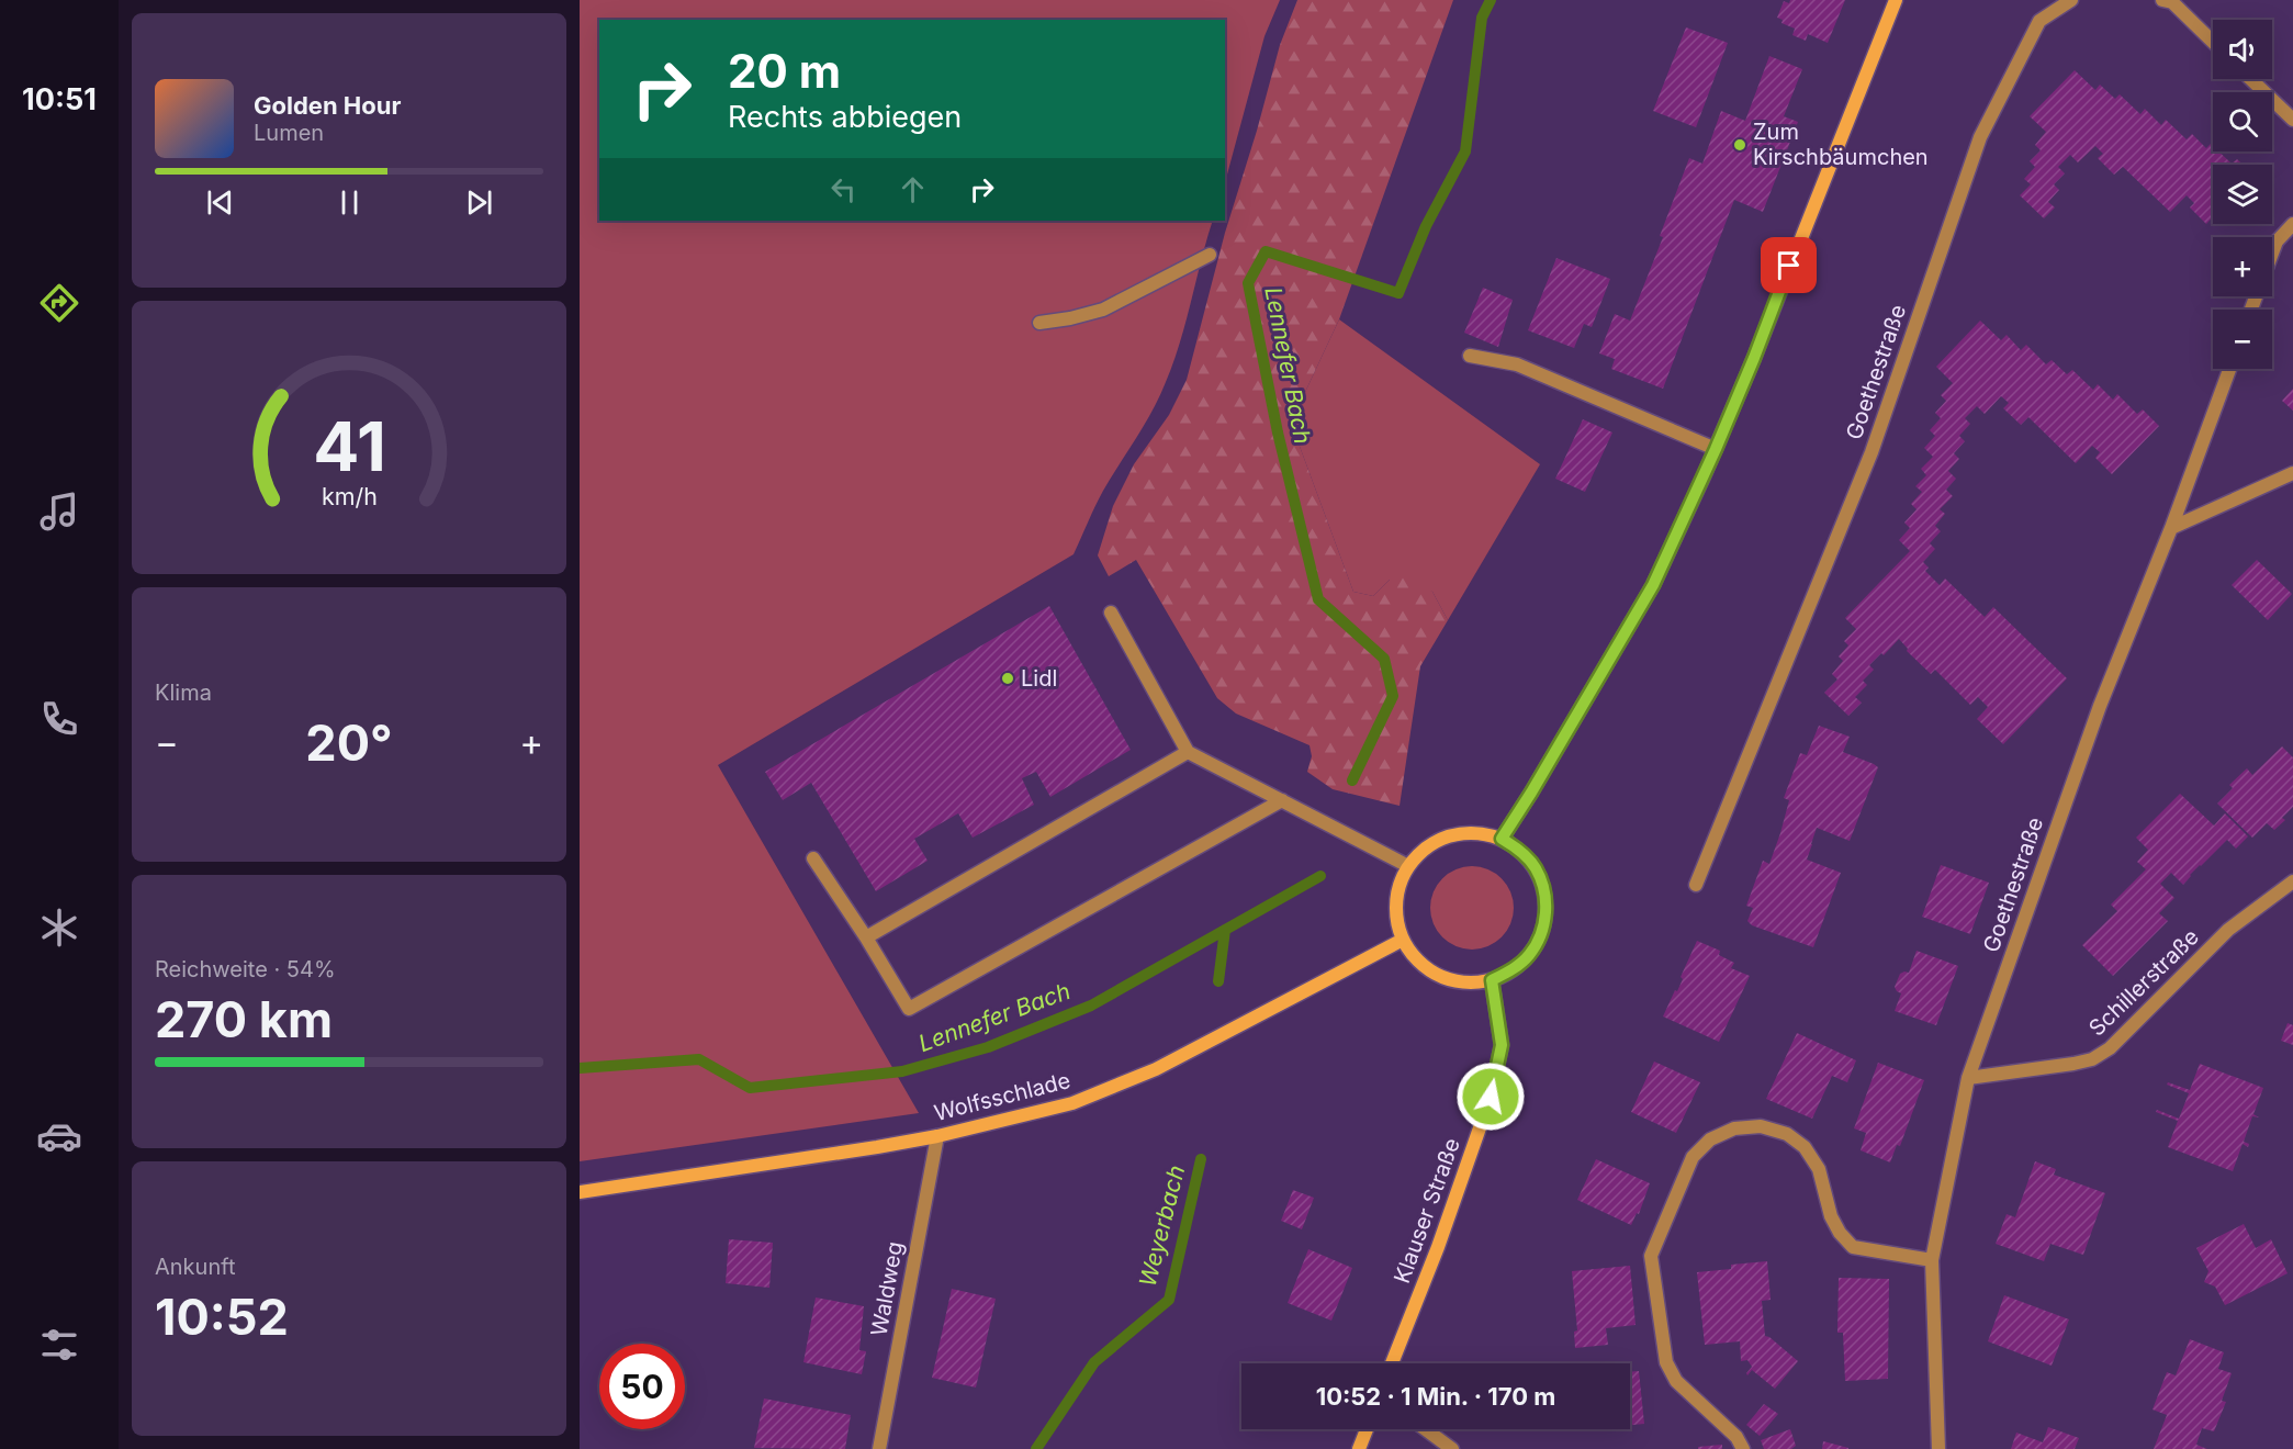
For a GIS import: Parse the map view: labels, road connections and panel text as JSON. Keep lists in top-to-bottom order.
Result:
{
  "streets": {
    "main road": ["Wolfsschlade", "Klauser Straße"],
    "street": ["Goethestraße", "Schillerstraße", "Waldweg"]
  },
  "crossings": [
    ["Goethestraße", "Schillerstraße"],
    ["Wolfsschlade", "Klauser Straße"],
    ["Wolfsschlade", "Waldweg"]
  ],
  "water": ["Lennefer Bach", "Weyerbach"],
  "places": ["Zum Kirschbäumchen", "Lidl"],
  "page": {
    "tabs": "10:51",
    "map_buttons": ["+", "−"],
    "turn": ["20 m", "Rechts abbiegen"],
    "song": ["Golden Hour", "Lumen"],
    "tile": [
      "Klima",
      ["Reichweite · 54%", "270 km"],
      ["Ankunft", "10:52"]
    ],
    "heat": ["−", "20°", "+"],
    "limit": "50",
    "trip": "10:52 · 1 Min. · 170 m",
    "gauge": ["41", "km/h"]
  }
}
